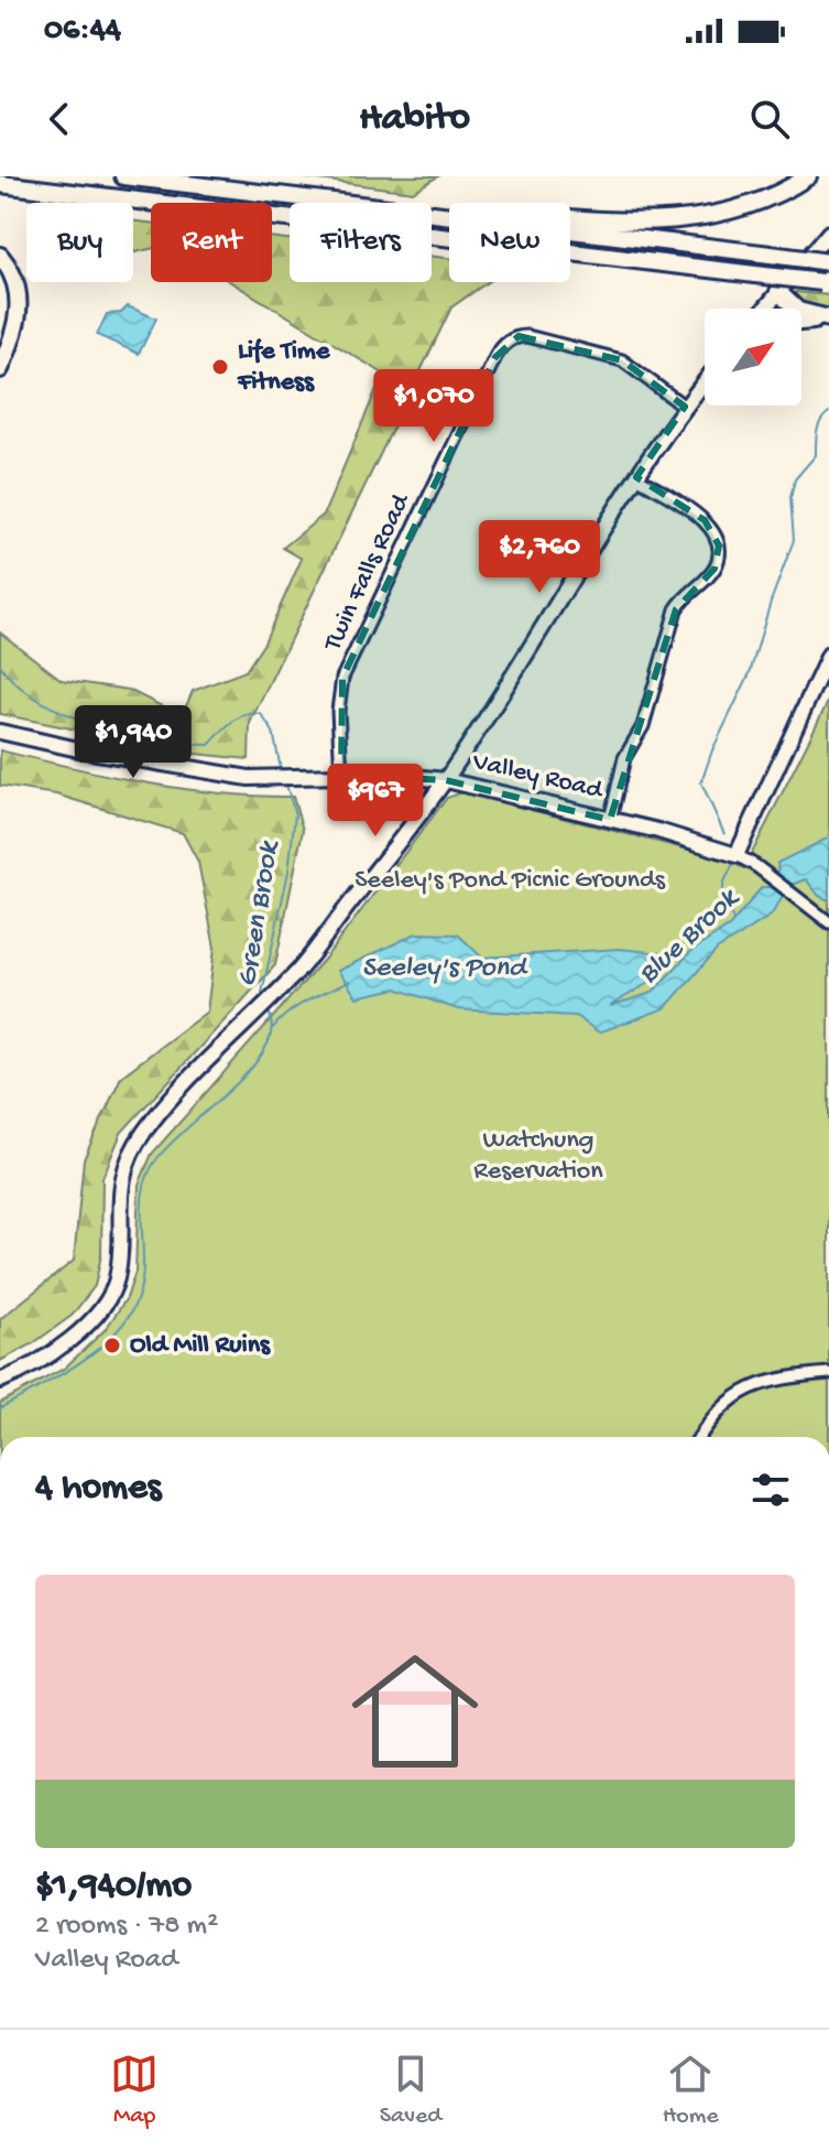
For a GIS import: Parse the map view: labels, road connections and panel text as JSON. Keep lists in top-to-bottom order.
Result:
{
  "streets": {
    "main road": ["Valley Road"],
    "street": ["Twin Falls Road"]
  },
  "crossings": [
    ["Twin Falls Road", "Valley Road"]
  ],
  "water": ["Green Brook", "Blue Brook", "Seeley's Pond"],
  "parks": ["Seeley's Pond Picnic Grounds", "Watchung Reservation"],
  "places": ["Life Time Fitness", "Old Mill Ruins"],
  "north": "top right",
  "page": {
    "status": "06:44",
    "header": "Habito",
    "chip": [
      "Buy",
      "Rent",
      "Filters",
      "New"
    ],
    "price": [
      "$1,070",
      "$2,760",
      "$1,940",
      "$967"
    ],
    "heading": "4 homes",
    "list": [
      {
        "name": "$1,940/mo",
        "note": "2 rooms · 78 m² · Valley Road"
      }
    ],
    "tabs": ["Map", "Saved", "Home"]
  }
}
